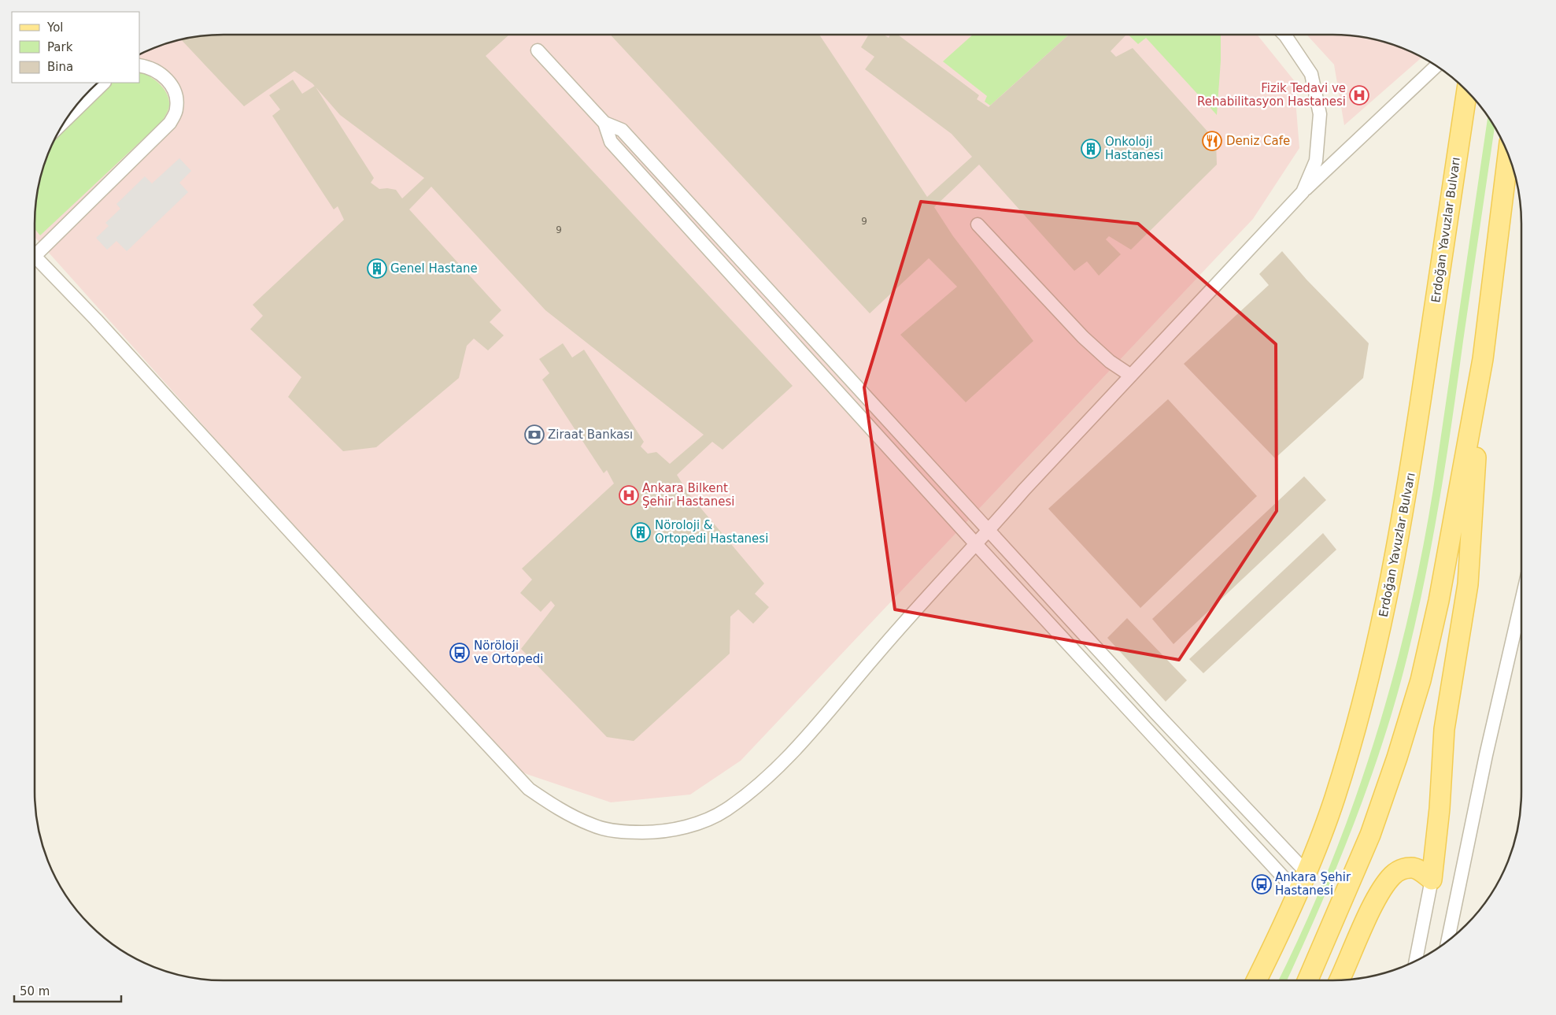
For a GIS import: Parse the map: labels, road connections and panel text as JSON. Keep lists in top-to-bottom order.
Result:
{
  "streets": {
    "main road": ["Erdoğan Yavuzlar Bulvarı"]
  },
  "places": {
    "hospital": ["Fizik Tedavi ve Rehabilitasyon Hastanesi", "Ankara Bilkent Şehir Hastanesi"],
    "restaurant": ["Deniz Cafe"],
    "building": ["Onkoloji Hastanesi", "Genel Hastane", "Nöroloji & Ortopedi Hastanesi"],
    "bank": ["Ziraat Bankası"],
    "bus stop": ["Nöröloji ve Ortopedi", "Ankara Şehir Hastanesi"]
  },
  "house_numbers": ["9", "9"],
  "legend": ["Yol", "Park", "Bina"],
  "scale_bar": "50 m"
}
